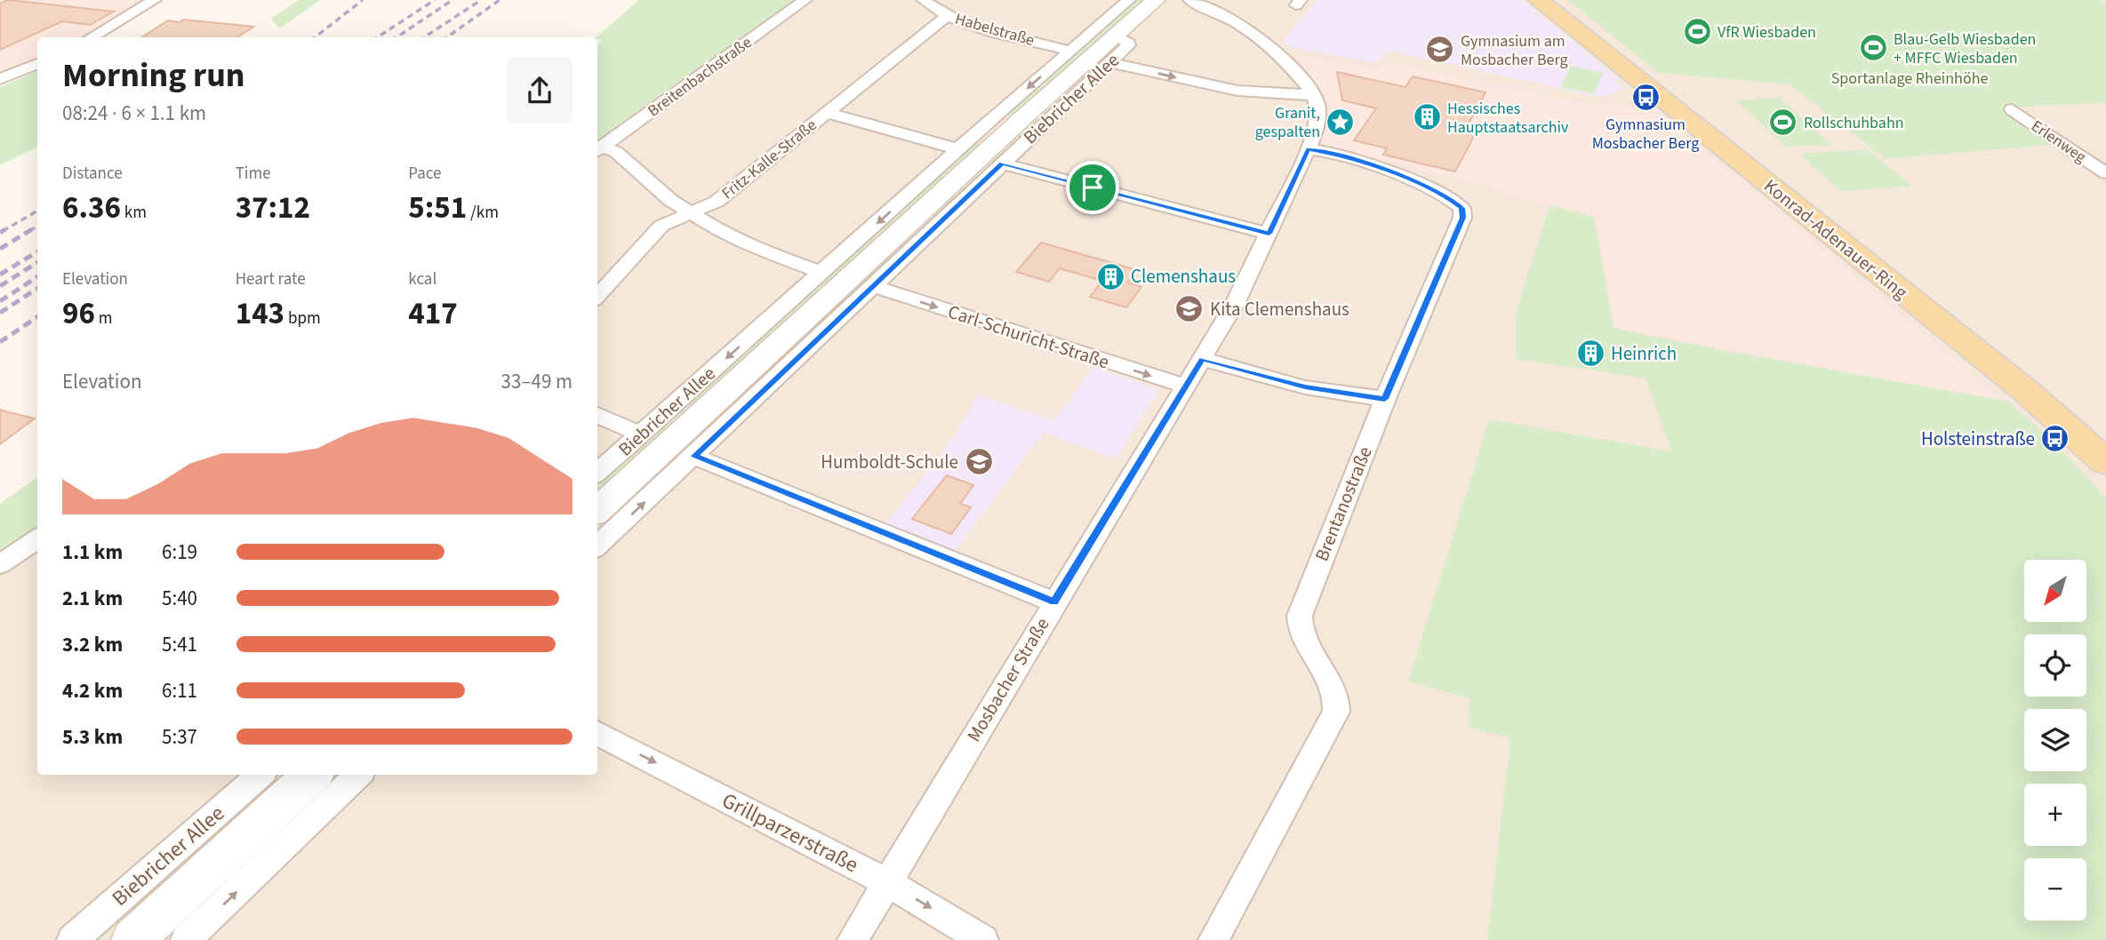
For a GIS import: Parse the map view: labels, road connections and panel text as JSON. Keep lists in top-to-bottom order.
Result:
{
  "streets": {
    "main road": ["Biebricher Allee", "Konrad-Adenauer-Ring"],
    "street": [
      "Habelstraße",
      "Breitenbachstraße",
      "Erlenweg",
      "Fritz-Kalle-Straße",
      "Carl-Schuricht-Straße",
      "Brentanostraße",
      "Mosbacher Straße",
      "Grillparzerstraße"
    ]
  },
  "crossings": [
    ["Habelstraße", "Biebricher Allee"],
    ["Habelstraße", "Fritz-Kalle-Straße"],
    ["Biebricher Allee", "Carl-Schuricht-Straße"],
    ["Carl-Schuricht-Straße", "Mosbacher Straße"],
    ["Brentanostraße", "Mosbacher Straße"],
    ["Mosbacher Straße", "Grillparzerstraße"]
  ],
  "one_way": ["Grillparzerstraße"],
  "parks": ["Sportanlage Rheinhöhe"],
  "places": {
    "sports": ["VfR Wiesbaden", "Blau-Gelb Wiesbaden + MFFC Wiesbaden", "Rollschuhbahn"],
    "school or university": ["Gymnasium am Mosbacher Berg", "Kita Clemenshaus", "Humboldt-Schule"],
    "bus stop": ["Gymnasium Mosbacher Berg", "Holsteinstraße"],
    "building": ["Hessisches Hauptstaatsarchiv", "Clemenshaus", "Heinrich"],
    "place": ["Granit, gespalten"]
  },
  "north": "bottom left",
  "page": {
    "heading": ["Morning run", "08:24 · 6 × 1.1 km"],
    "stats": [
      ["Distance", "6.36 km"],
      ["Time", "37:12"],
      ["Pace", "5:51 /km"],
      ["Elevation", "96 m"],
      ["Heart rate", "143 bpm"],
      ["kcal", "417"]
    ],
    "chart": ["Elevation", "33–49 m"],
    "list": [
      {
        "name": "1.1 km",
        "note": "6:19"
      },
      {
        "name": "2.1 km",
        "note": "5:40"
      },
      {
        "name": "3.2 km",
        "note": "5:41"
      },
      {
        "name": "4.2 km",
        "note": "6:11"
      },
      {
        "name": "5.3 km",
        "note": "5:37"
      }
    ],
    "map_buttons": ["+", "−"]
  }
}
